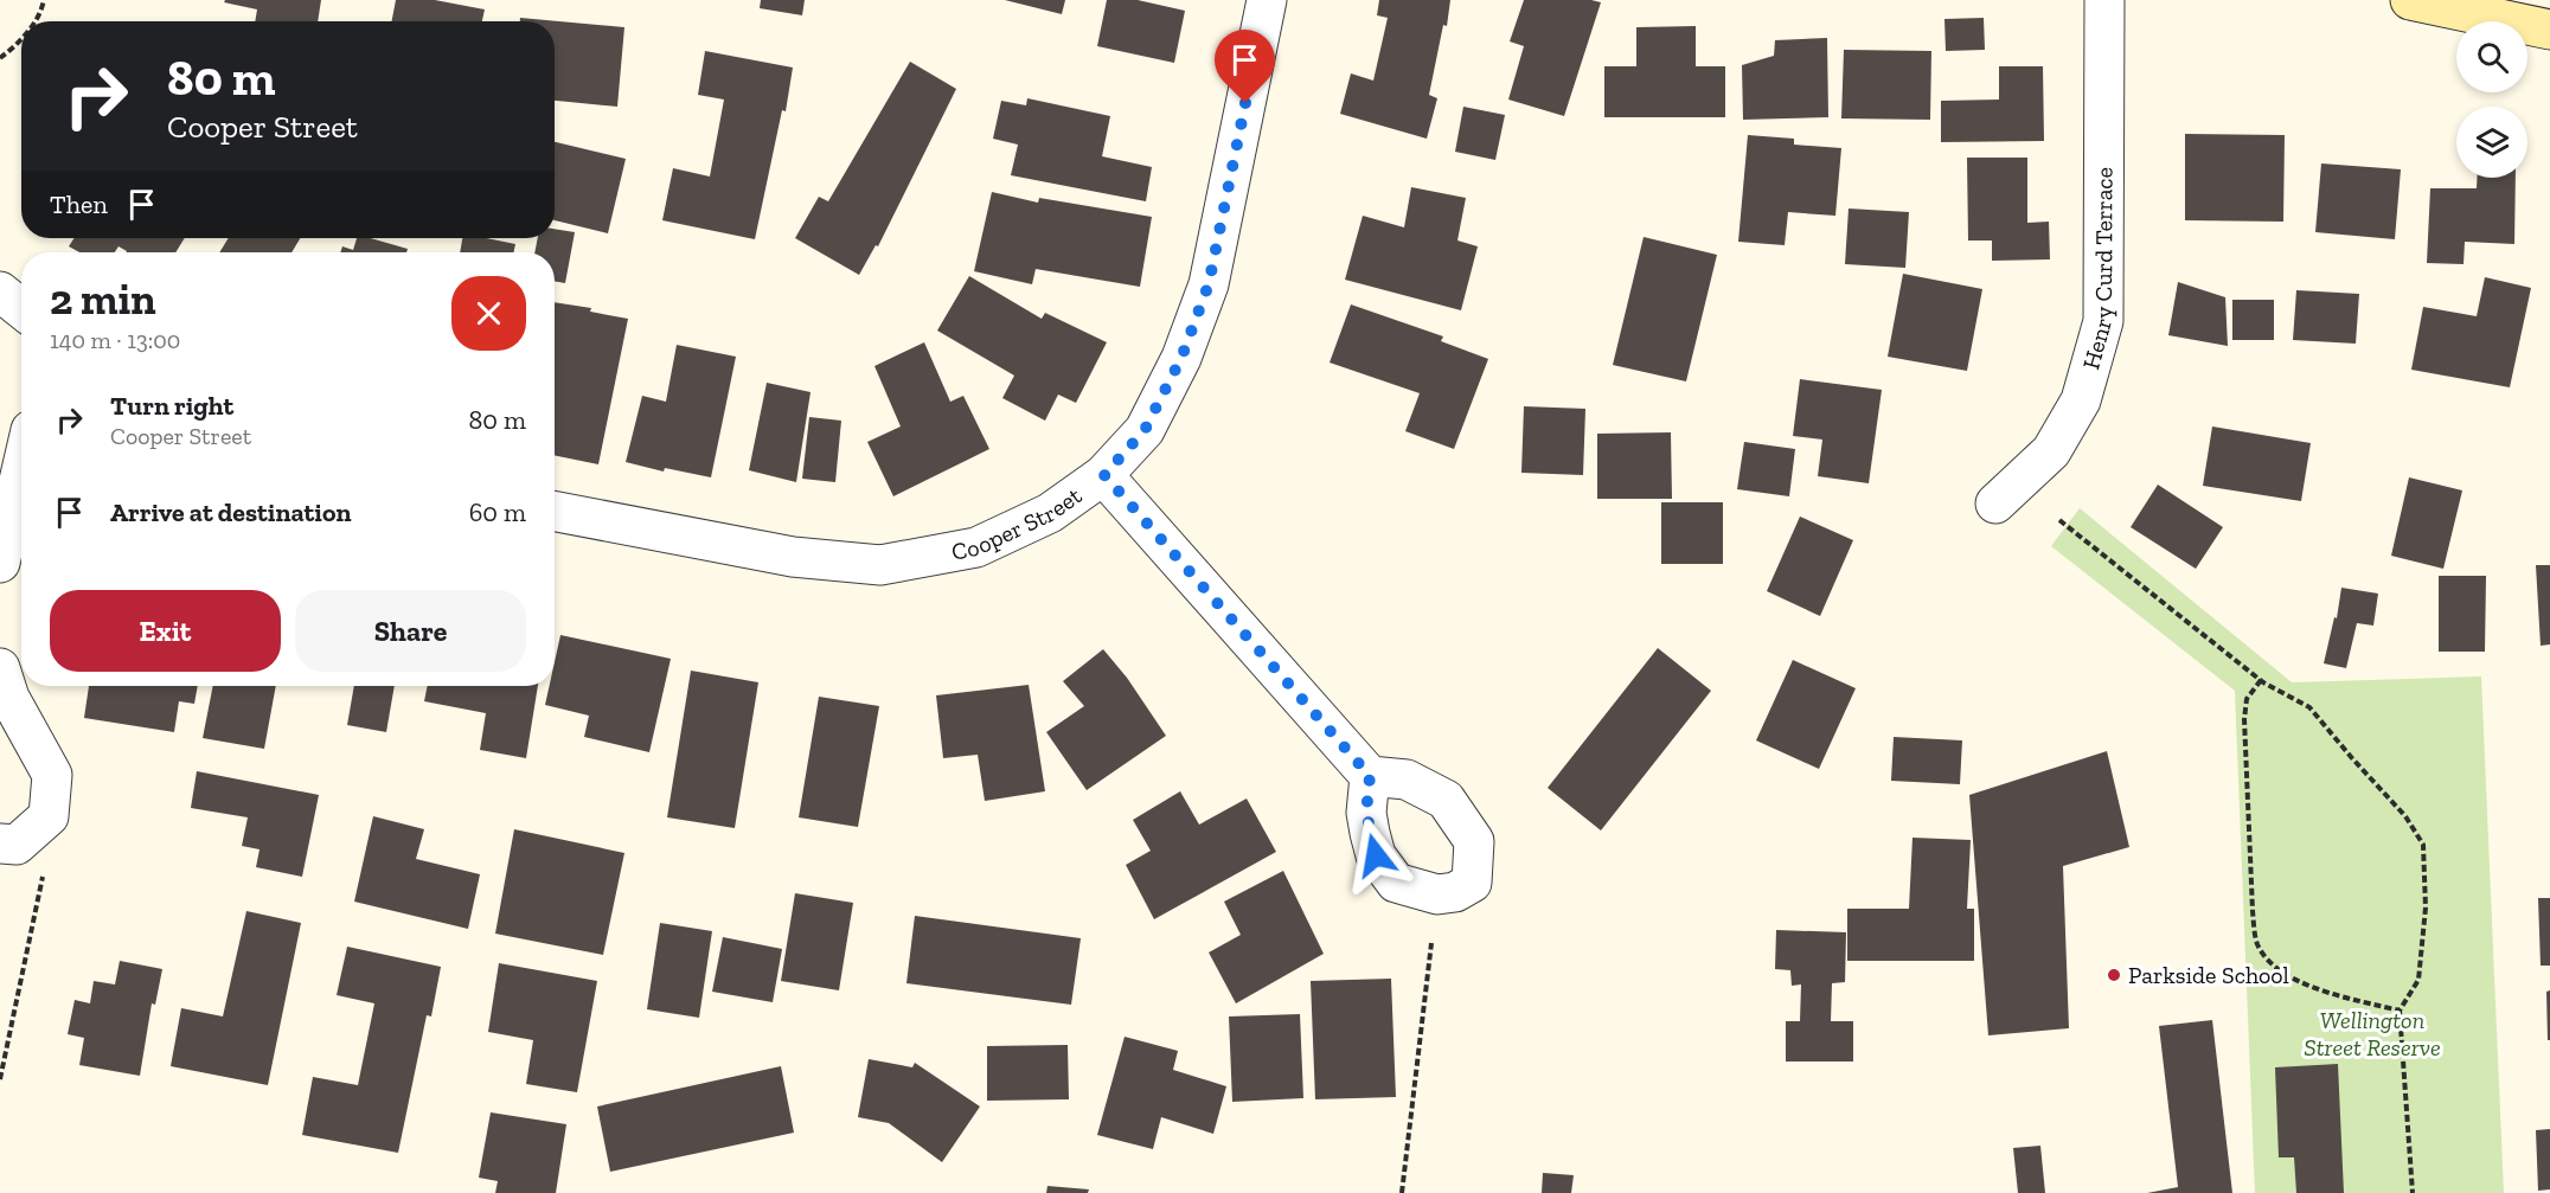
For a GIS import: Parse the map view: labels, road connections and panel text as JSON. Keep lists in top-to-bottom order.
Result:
{
  "streets": {
    "street": ["Henry Curd Terrace", "Cooper Street"]
  },
  "parks": ["Wellington Street Reserve"],
  "places": ["Parkside School"],
  "page": {
    "turn": ["80 m", "Cooper Street"],
    "then": "Then",
    "heading": ["2 min", "140 m · 13:00"],
    "list": [
      {
        "name": "Turn right",
        "note": "Cooper Street",
        "value": "80 m"
      },
      {
        "name": "Arrive at destination",
        "value": "60 m"
      }
    ],
    "buttons": ["Exit", "Share"]
  }
}
